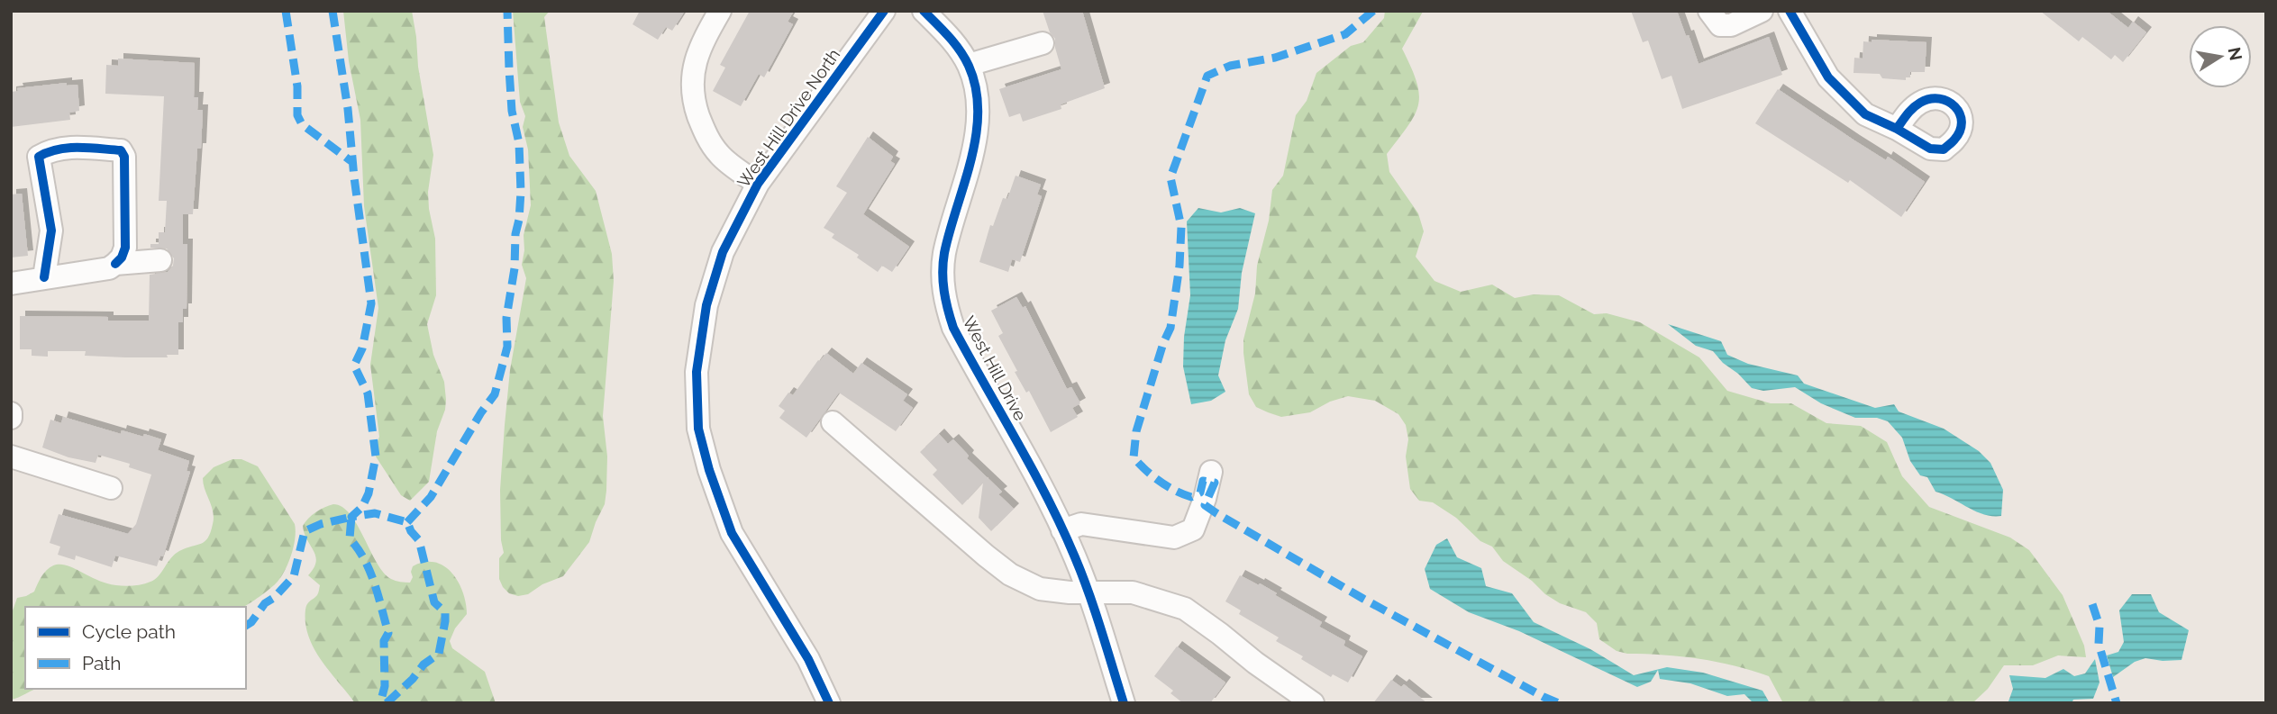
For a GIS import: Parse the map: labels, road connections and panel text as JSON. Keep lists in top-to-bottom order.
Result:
{
  "streets": {
    "street": ["West Hill Drive North", "West Hill Drive"]
  },
  "legend": ["Cycle path", "Path"],
  "north": "right"
}
